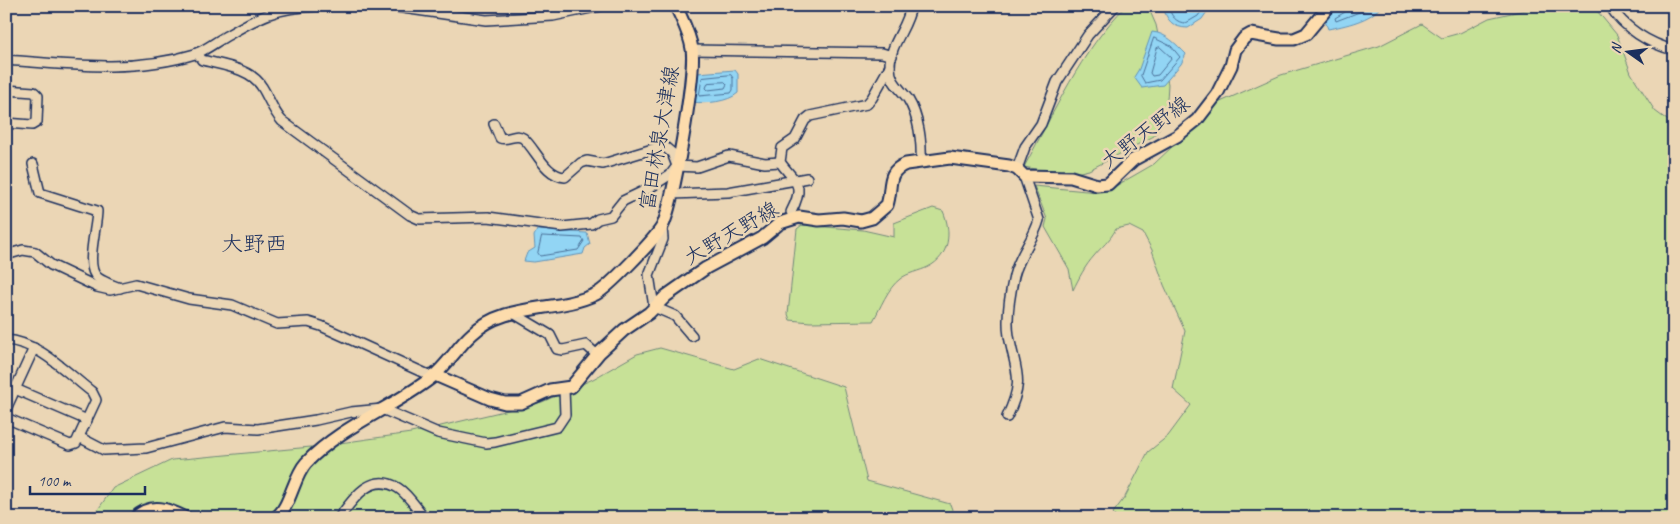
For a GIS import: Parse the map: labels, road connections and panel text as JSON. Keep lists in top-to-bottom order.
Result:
{
  "streets": {
    "main road": ["大野天野線", "富田林泉大津線"]
  },
  "crossings": [
    ["大野天野線", "富田林泉大津線"]
  ],
  "districts": ["大野西"],
  "scale_bar": "100 m",
  "north": "left"
}
